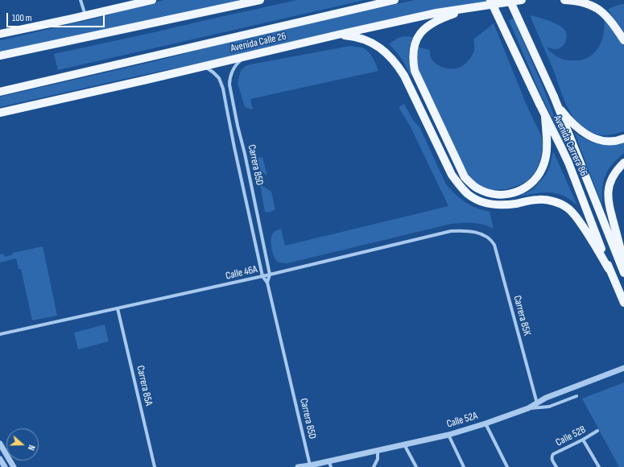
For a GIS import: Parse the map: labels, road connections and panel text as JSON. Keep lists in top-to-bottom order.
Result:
{
  "streets": {
    "main road": ["Avenida Calle 26", "Avenida Carrera 86"],
    "street": [
      "Carrera 85D",
      "Calle 46A",
      "Carrera 85K",
      "Carrera 85A",
      "Calle 52A",
      "Calle 52B"
    ]
  },
  "crossings": [
    ["Avenida Calle 26", "Carrera 85D"],
    ["Carrera 85D", "Calle 46A"],
    ["Carrera 85D", "Calle 52A"],
    ["Calle 46A", "Carrera 85K"],
    ["Calle 46A", "Carrera 85A"],
    ["Carrera 85K", "Calle 52A"]
  ],
  "scale_bar": "100 m",
  "north": "right"
}
